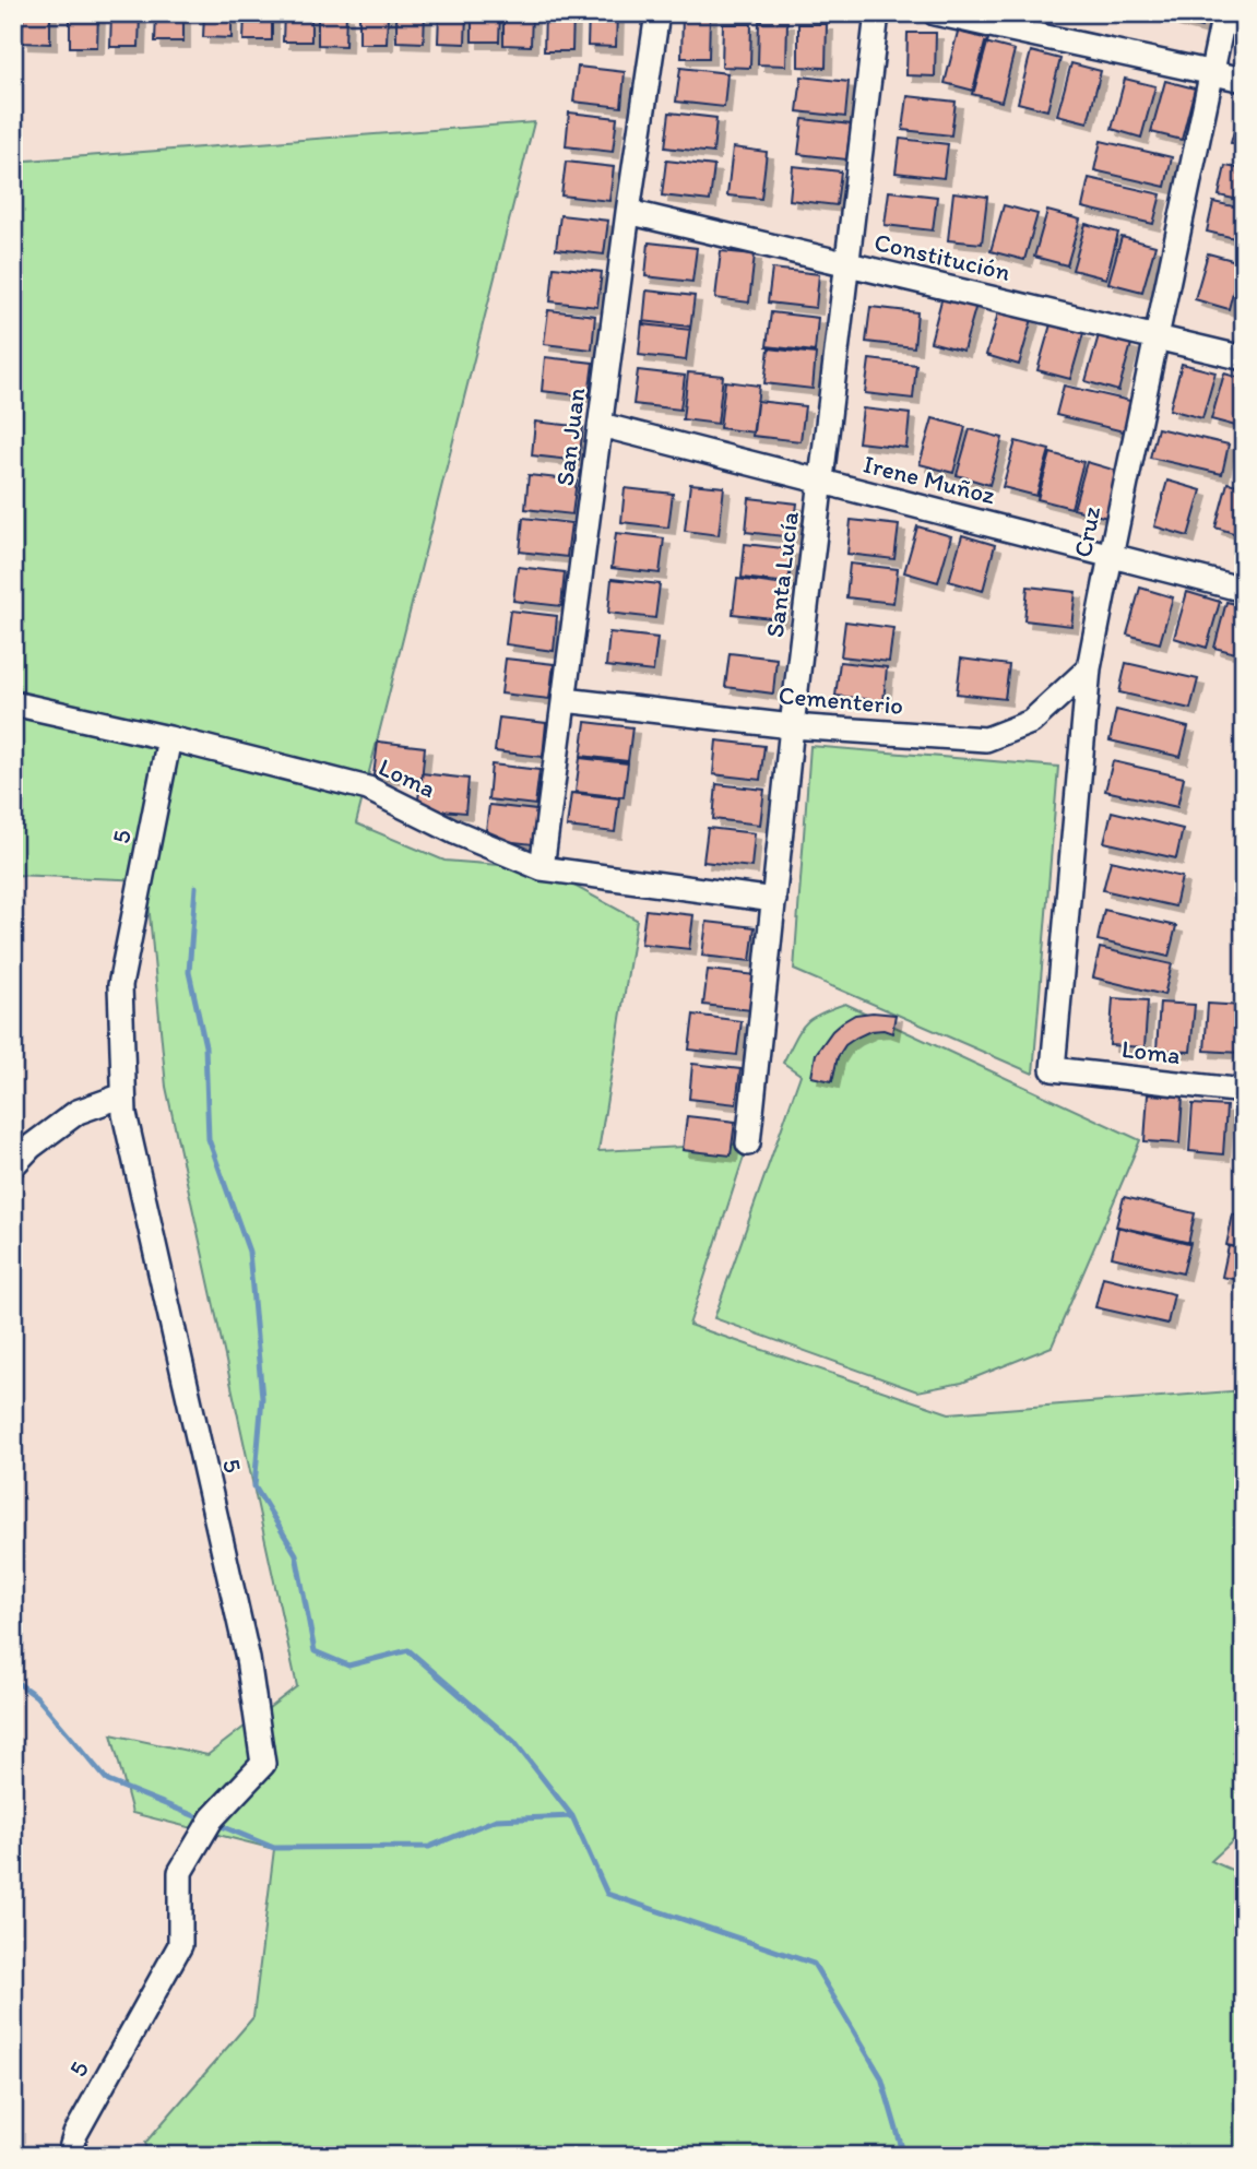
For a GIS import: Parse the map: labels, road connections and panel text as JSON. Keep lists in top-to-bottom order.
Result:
{
  "streets": {
    "street": [
      "Constitución",
      "San Juan",
      "Irene Muñoz",
      "Cruz",
      "Santa Lucía",
      "Cementerio",
      "Loma",
      "5"
    ]
  },
  "crossings": [
    ["Constitución", "San Juan"],
    ["Constitución", "Cruz"],
    ["Constitución", "Santa Lucía"],
    ["San Juan", "Irene Muñoz"],
    ["San Juan", "Cementerio"],
    ["San Juan", "Loma"],
    ["Irene Muñoz", "Cruz"],
    ["Irene Muñoz", "Santa Lucía"],
    ["Cruz", "Cementerio"],
    ["Cruz", "Loma"],
    ["Santa Lucía", "Cementerio"],
    ["Santa Lucía", "Loma"],
    ["Loma", "5"]
  ]
}
